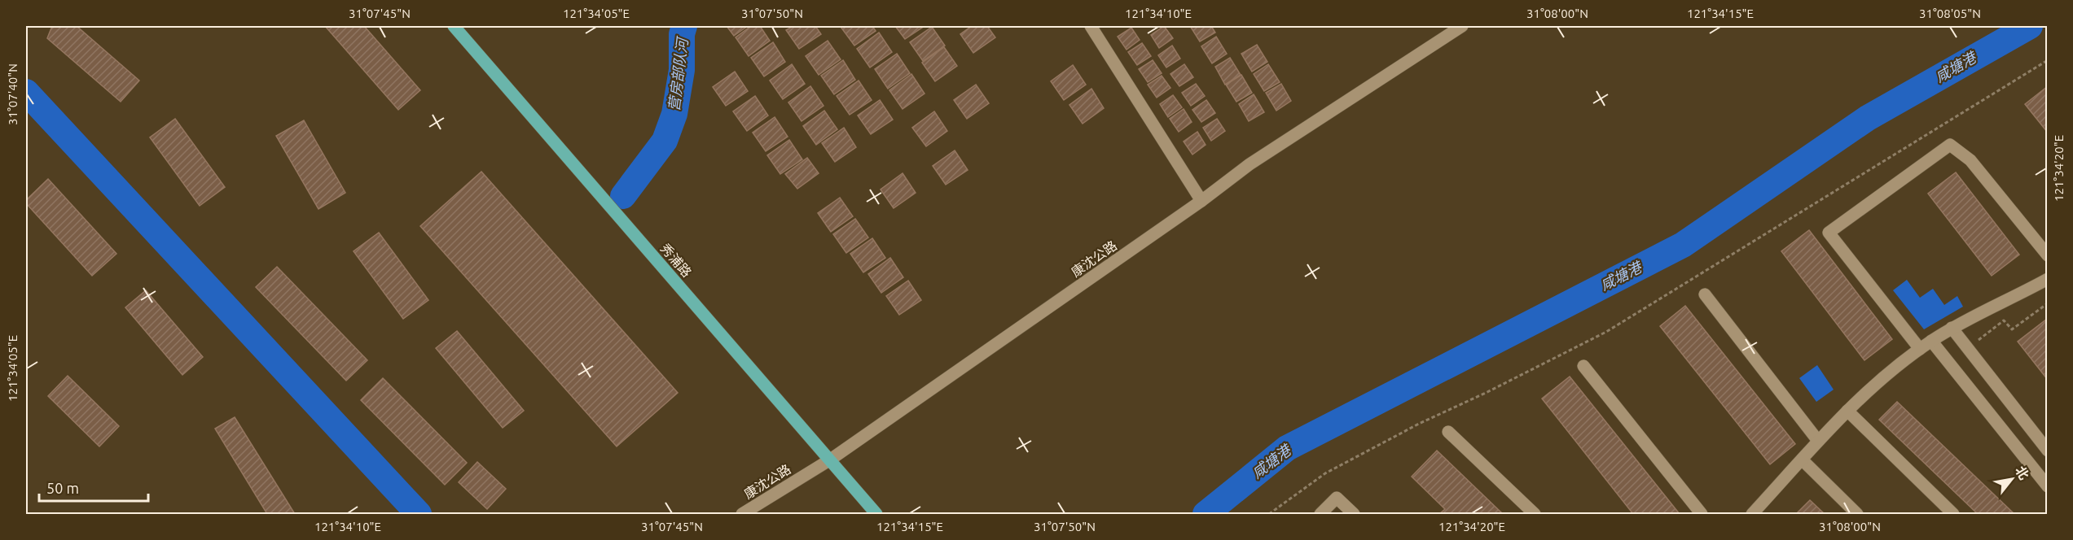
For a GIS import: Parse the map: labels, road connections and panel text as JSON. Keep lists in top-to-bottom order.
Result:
{
  "streets": {
    "main road": ["秀浦路"],
    "street": ["康沈公路"]
  },
  "crossings": [
    ["康沈公路", "秀浦路"]
  ],
  "water": ["咸塘港", "营房部队河"],
  "scale_bar": "50 m",
  "north": "top right",
  "coordinates": [
    "31°07'45\"N",
    "121°34'05\"E",
    "31°07'50\"N",
    "121°34'10\"E",
    "31°08'00\"N",
    "121°34'15\"E",
    "31°08'05\"N",
    "31°07'40\"N",
    "121°34'20\"E"
  ]
}
